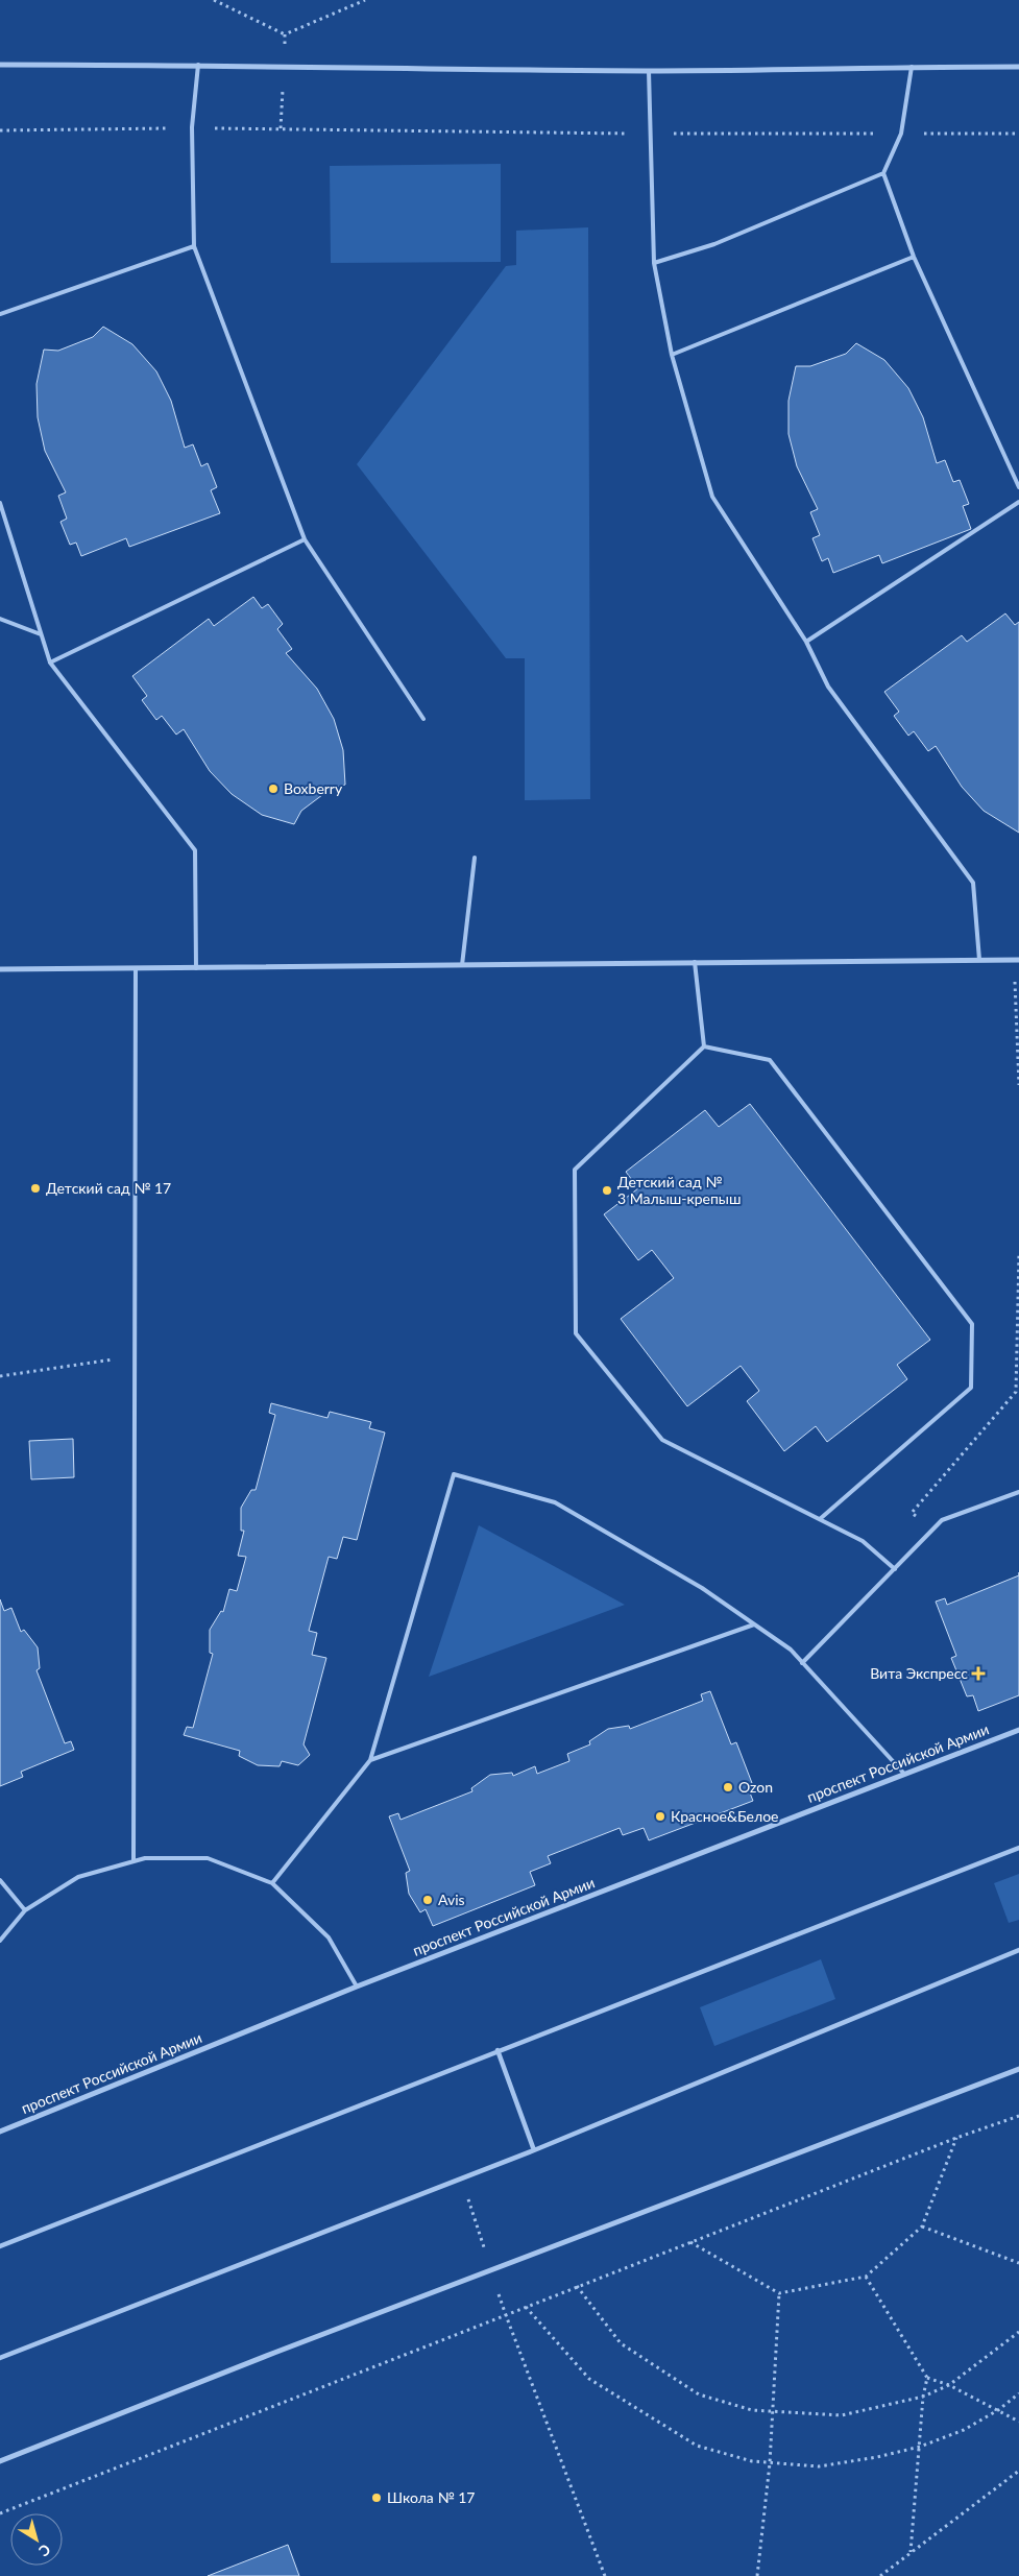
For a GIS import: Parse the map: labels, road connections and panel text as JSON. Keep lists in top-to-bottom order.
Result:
{
  "streets": {
    "street": ["проспект Российской Армии"]
  },
  "places": {
    "other": [
      "Boxberry",
      "Детский сад № 17",
      "Детский сад № 3 Малыш-крепыш",
      "Ozon",
      "Красное&Белое",
      "Avis",
      "Школа № 17"
    ],
    "health": ["Вита Экспресс"]
  },
  "north": "bottom right"
}
